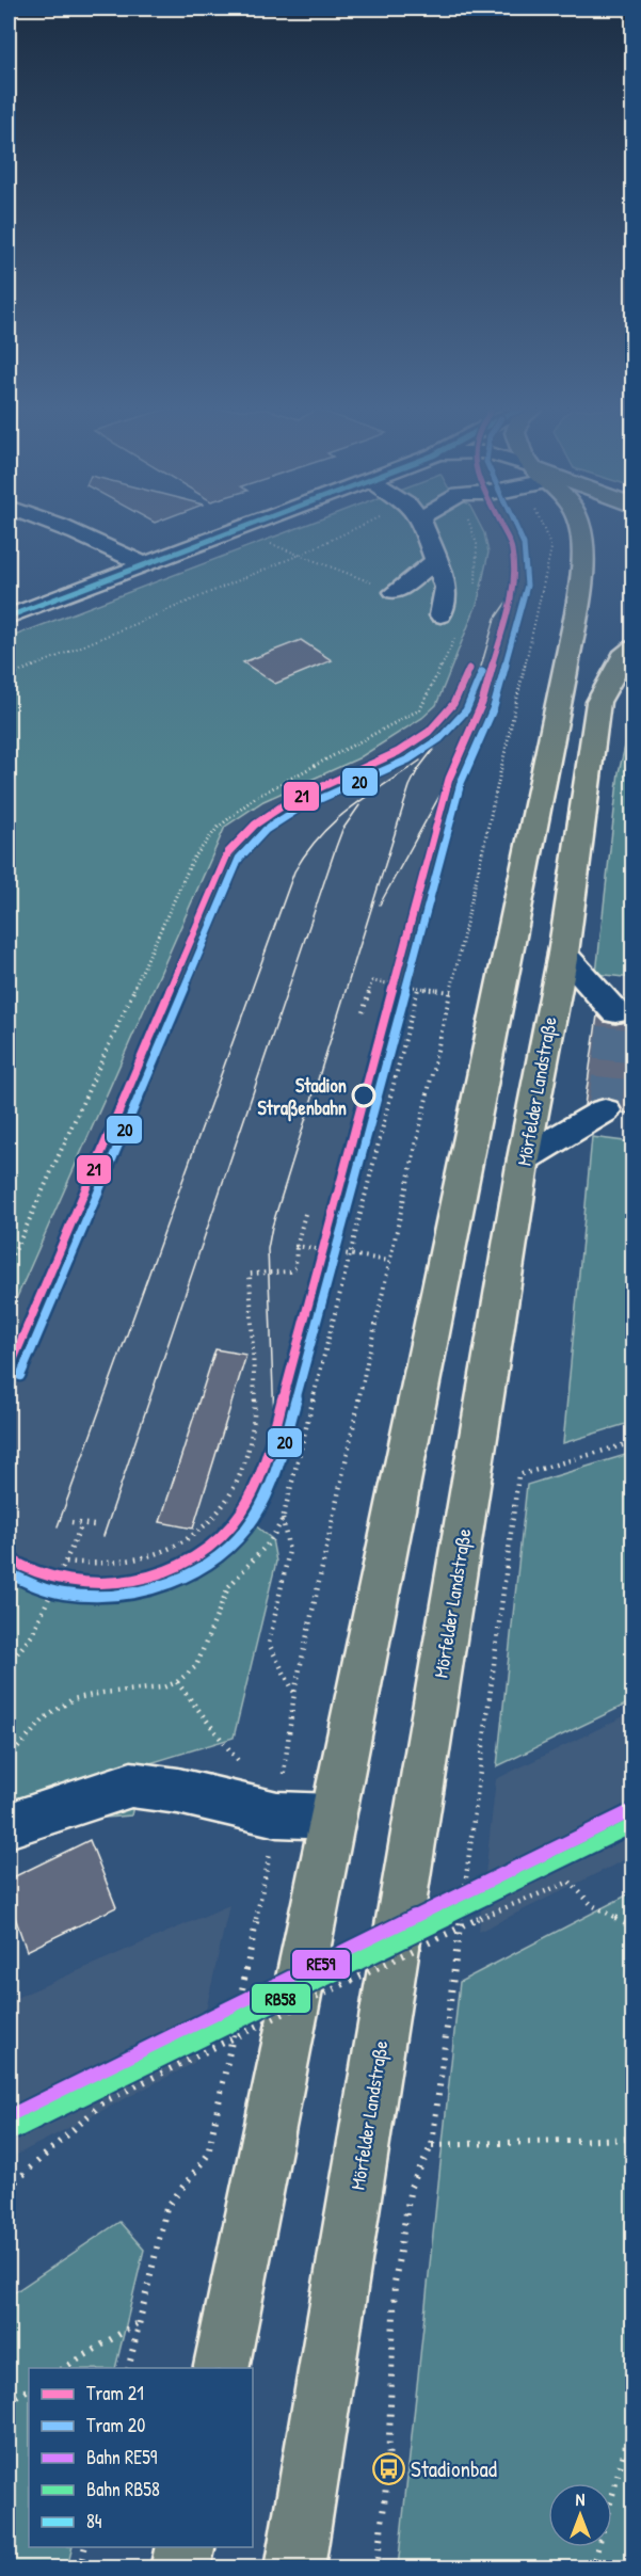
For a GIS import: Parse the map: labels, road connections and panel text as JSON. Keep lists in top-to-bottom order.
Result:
{
  "streets": {
    "main road": ["Mörfelder Landstraße"]
  },
  "places": {
    "other": ["Stadion Straßenbahn"],
    "bus stop": ["Stadionbad"]
  },
  "lines": [
    "tram line 21",
    "tram line 20",
    "transit line 84",
    "rail line RE59",
    "rail line RB58"
  ],
  "legend": [
    "Tram 21",
    "Tram 20",
    "Bahn RE59",
    "Bahn RB58",
    "84"
  ],
  "north": "top"
}
